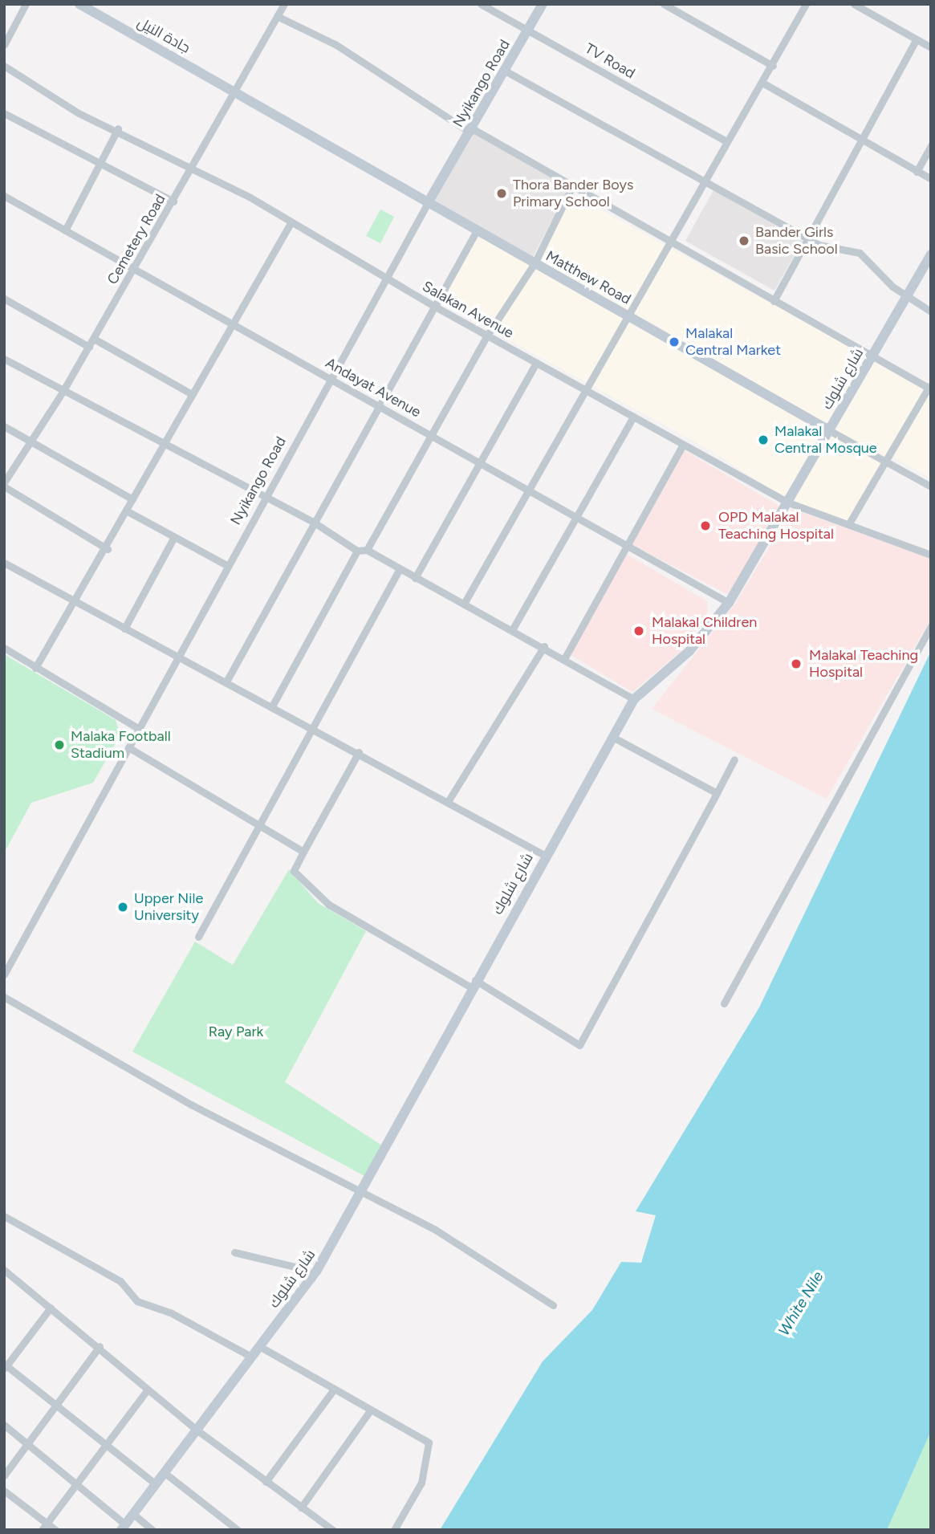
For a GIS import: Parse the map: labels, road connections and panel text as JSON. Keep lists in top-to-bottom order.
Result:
{
  "streets": {
    "street": [
      "جادة النيل",
      "TV Road",
      "Nyikango Road",
      "Cemetery Road",
      "Matthew Road",
      "Salakan Avenue",
      "شارع شلوك",
      "Andayat Avenue"
    ]
  },
  "crossings": [
    ["جادة النيل", "Cemetery Road"],
    ["جادة النيل", "Matthew Road"],
    ["TV Road", "Nyikango Road"],
    ["Nyikango Road", "Matthew Road"],
    ["Nyikango Road", "Salakan Avenue"],
    ["Nyikango Road", "Andayat Avenue"],
    ["Cemetery Road", "Matthew Road"],
    ["Cemetery Road", "Salakan Avenue"],
    ["Cemetery Road", "Andayat Avenue"],
    ["Matthew Road", "شارع شلوك"],
    ["Salakan Avenue", "شارع شلوك"],
    ["شارع شلوك", "Andayat Avenue"]
  ],
  "water": ["White Nile"],
  "parks": ["Ray Park"],
  "places": [
    "Thora Bander Boys Primary School",
    "Bander Girls Basic School",
    "Malakal Central Market",
    "Malakal Central Mosque",
    "OPD Malakal Teaching Hospital",
    "Malakal Children Hospital",
    "Malakal Teaching Hospital",
    "Malaka Football Stadium",
    "Upper Nile University"
  ]
}
